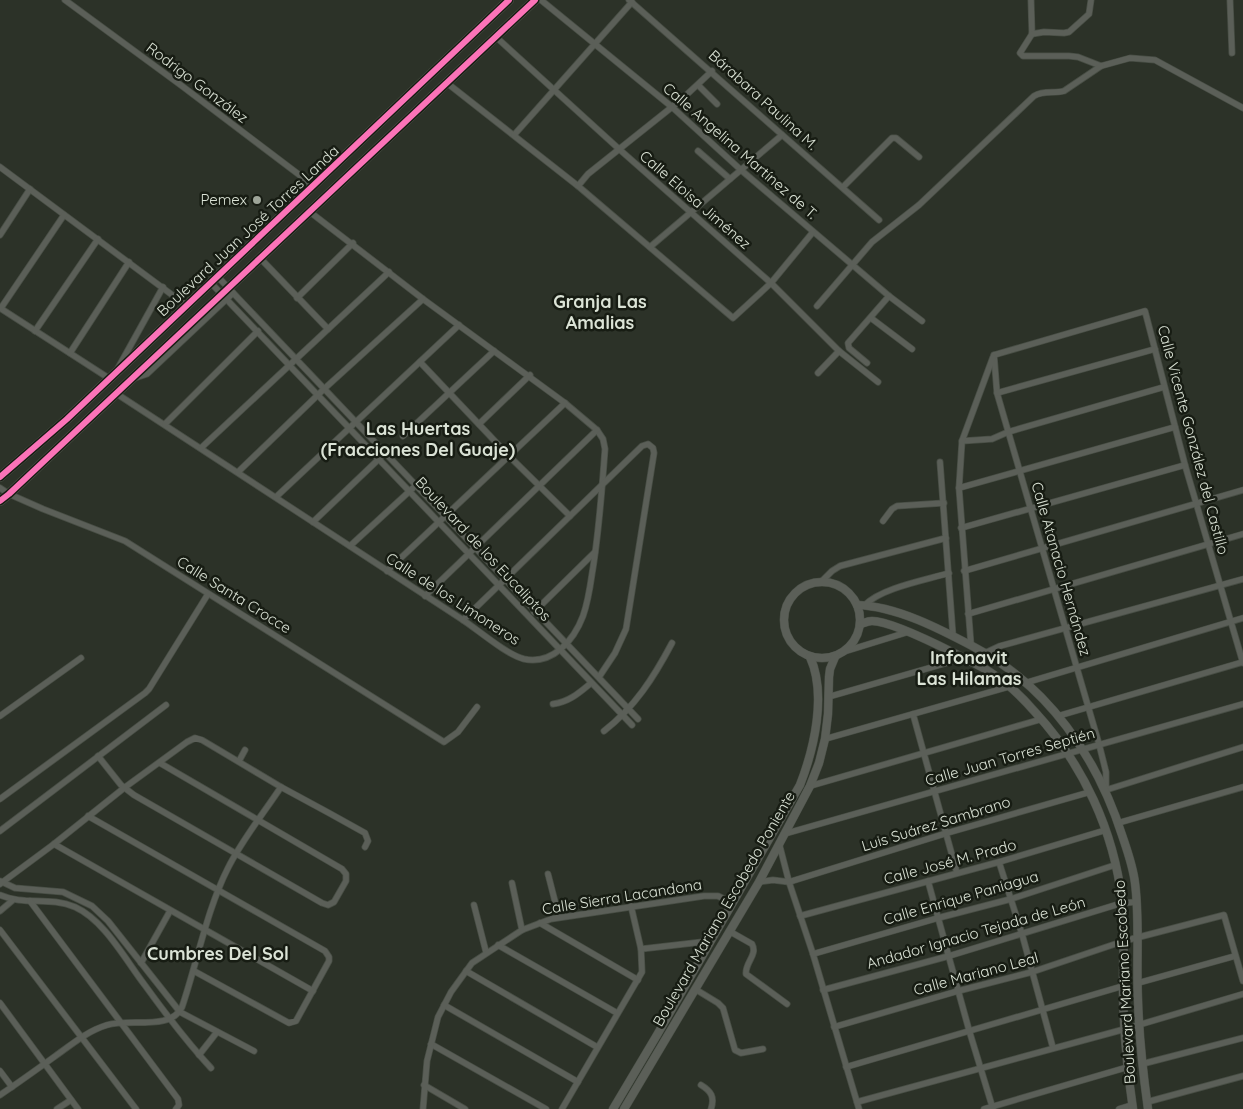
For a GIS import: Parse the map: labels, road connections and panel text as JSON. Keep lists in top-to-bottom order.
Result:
{
  "streets": {
    "main road": ["Boulevard Juan José Torres Landa"],
    "street": [
      "Rodrigo González",
      "Bárabara Paulina M.",
      "Calle Angelina Martínez de T.",
      "Calle Eloisa Jiménez",
      "Calle Vicente González del Castillo",
      "Boulevard de los Eucaliptos",
      "Calle Atanacio Hernández",
      "Calle Santa Crocce",
      "Calle de los Limoneros",
      "Calle Juan Torres Septién",
      "Luis Suárez Sambrano",
      "Calle José M. Prado",
      "Calle Sierra Lacandona",
      "Calle Enrique Paniagua",
      "Boulevard Mariano Escobedo Poniente",
      "Andador Ignacio Tejada de León",
      "Calle Mariano Leal",
      "Boulevard Mariano Escobedo"
    ]
  },
  "crossings": [
    ["Rodrigo González", "Boulevard Juan José Torres Landa"],
    ["Calle Eloisa Jiménez", "Boulevard Juan José Torres Landa"],
    ["Boulevard Juan José Torres Landa", "Boulevard de los Eucaliptos"],
    ["Boulevard Juan José Torres Landa", "Calle Santa Crocce"],
    ["Boulevard Juan José Torres Landa", "Calle de los Limoneros"],
    ["Calle Vicente González del Castillo", "Calle Atanacio Hernández"],
    ["Boulevard de los Eucaliptos", "Calle de los Limoneros"],
    ["Calle Atanacio Hernández", "Calle Juan Torres Septién"],
    ["Calle Atanacio Hernández", "Boulevard Mariano Escobedo"],
    ["Calle Juan Torres Septién", "Boulevard Mariano Escobedo Poniente"],
    ["Calle Juan Torres Septién", "Boulevard Mariano Escobedo"],
    ["Luis Suárez Sambrano", "Boulevard Mariano Escobedo Poniente"],
    ["Luis Suárez Sambrano", "Boulevard Mariano Escobedo"],
    ["Calle José M. Prado", "Boulevard Mariano Escobedo"],
    ["Calle Sierra Lacandona", "Boulevard Mariano Escobedo Poniente"],
    ["Calle Enrique Paniagua", "Boulevard Mariano Escobedo"],
    ["Boulevard Mariano Escobedo Poniente", "Boulevard Mariano Escobedo"],
    ["Andador Ignacio Tejada de León", "Boulevard Mariano Escobedo"],
    ["Calle Mariano Leal", "Boulevard Mariano Escobedo"]
  ],
  "districts": [
    "Granja Las Amalias",
    "Las Huertas (Fracciones Del Guaje)",
    "Infonavit Las Hilamas",
    "Cumbres Del Sol"
  ],
  "places": ["Pemex"]
}
